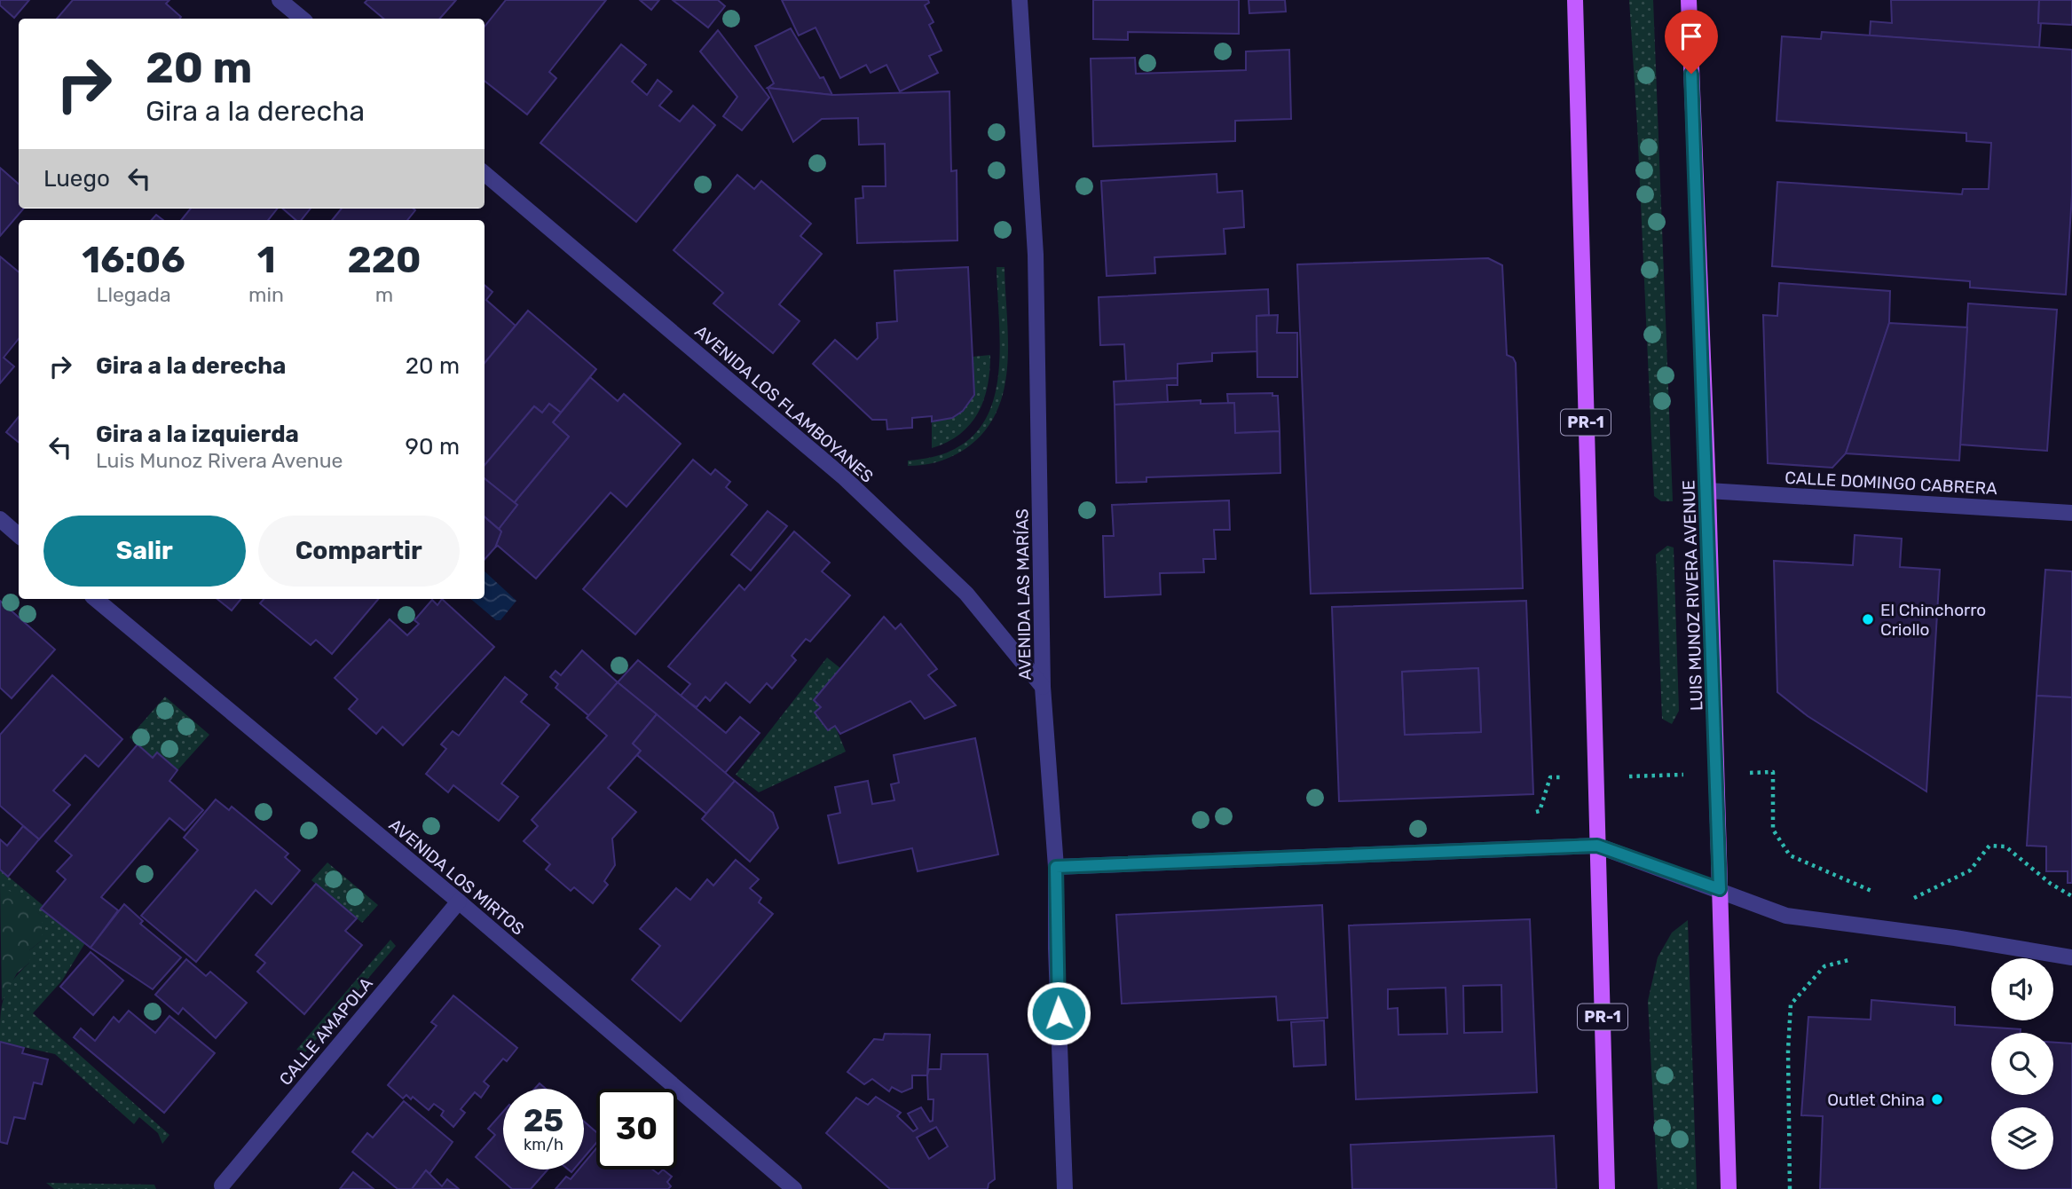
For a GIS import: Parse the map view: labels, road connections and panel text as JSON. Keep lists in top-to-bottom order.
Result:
{
  "streets": {
    "main road": ["PR-1", "LUIS MUNOZ RIVERA AVENUE"],
    "street": [
      "AVENIDA LOS FLAMBOYANES",
      "CALLE DOMINGO CABRERA",
      "AVENIDA LAS MARÍAS",
      "AVENIDA LOS MIRTOS",
      "CALLE AMAPOLA"
    ]
  },
  "crossings": [
    ["AVENIDA LOS FLAMBOYANES", "AVENIDA LAS MARÍAS"],
    ["CALLE DOMINGO CABRERA", "LUIS MUNOZ RIVERA AVENUE"],
    ["AVENIDA LOS MIRTOS", "CALLE AMAPOLA"]
  ],
  "places": ["El Chinchorro Criollo", "Outlet China"],
  "page": {
    "turn": ["20 m", "Gira a la derecha"],
    "then": "Luego",
    "eta": [
      "16:06",
      "Llegada",
      "1",
      "min",
      "220",
      "m"
    ],
    "list": [
      {
        "name": "Gira a la derecha",
        "value": "20 m"
      },
      {
        "name": "Gira a la izquierda",
        "note": "Luis Munoz Rivera Avenue",
        "value": "90 m"
      }
    ],
    "buttons": ["Salir", "Compartir"],
    "speed": "25 km/h",
    "limit": "30"
  }
}
